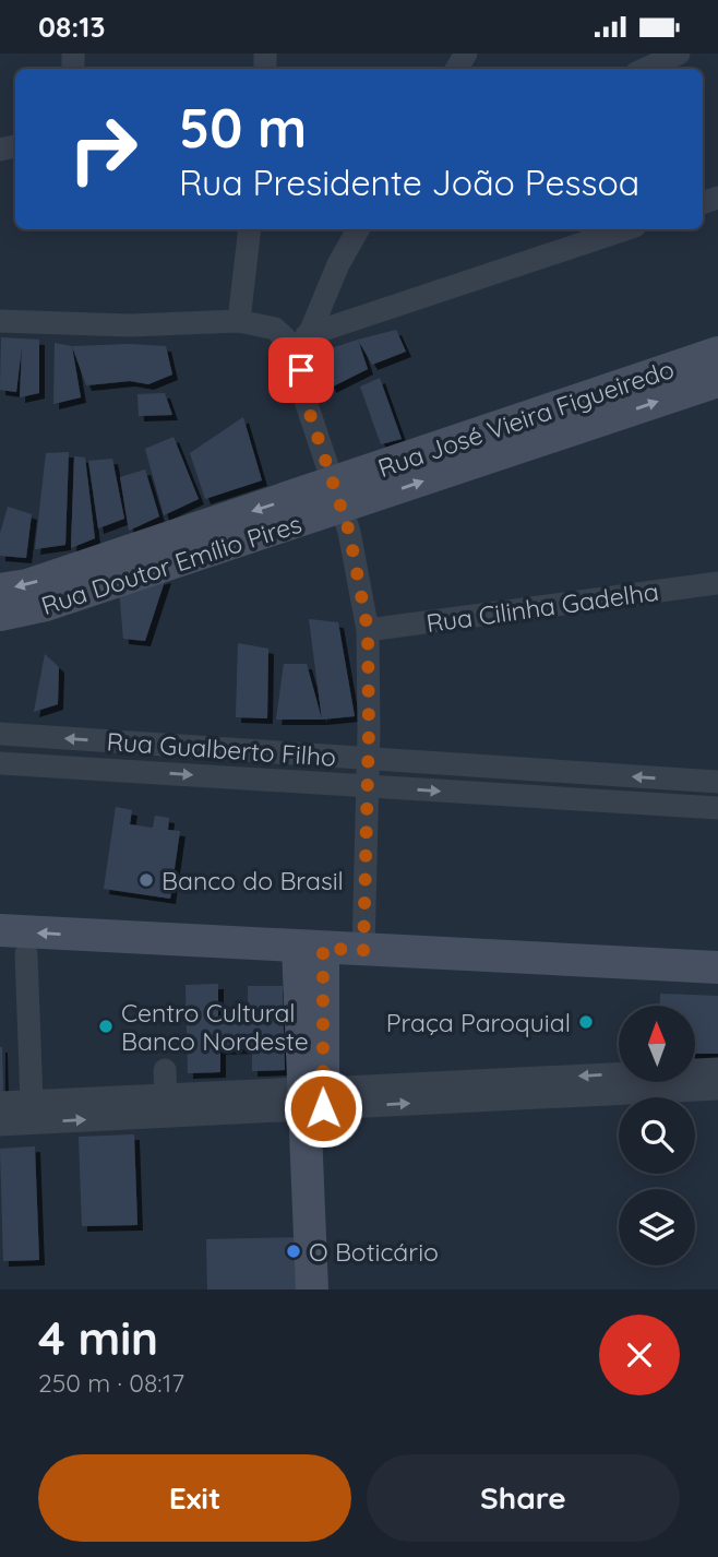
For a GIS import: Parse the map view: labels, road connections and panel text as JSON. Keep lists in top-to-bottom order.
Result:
{
  "streets": {
    "street": [
      "Rua José Vieira Figueiredo",
      "Rua Doutor Emílio Pires",
      "Rua Cilinha Gadelha",
      "Rua Gualberto Filho"
    ]
  },
  "crossings": [
    ["Rua José Vieira Figueiredo", "Rua Doutor Emílio Pires"]
  ],
  "places": [
    "Banco do Brasil",
    "Praça Paroquial",
    "Centro Cultural Banco Nordeste",
    "O Boticário"
  ],
  "north": "top",
  "page": {
    "status": "08:13",
    "turn": ["50 m", "Rua Presidente João Pessoa"],
    "heading": ["4 min", "250 m · 08:17"],
    "buttons": ["Exit", "Share"]
  }
}
